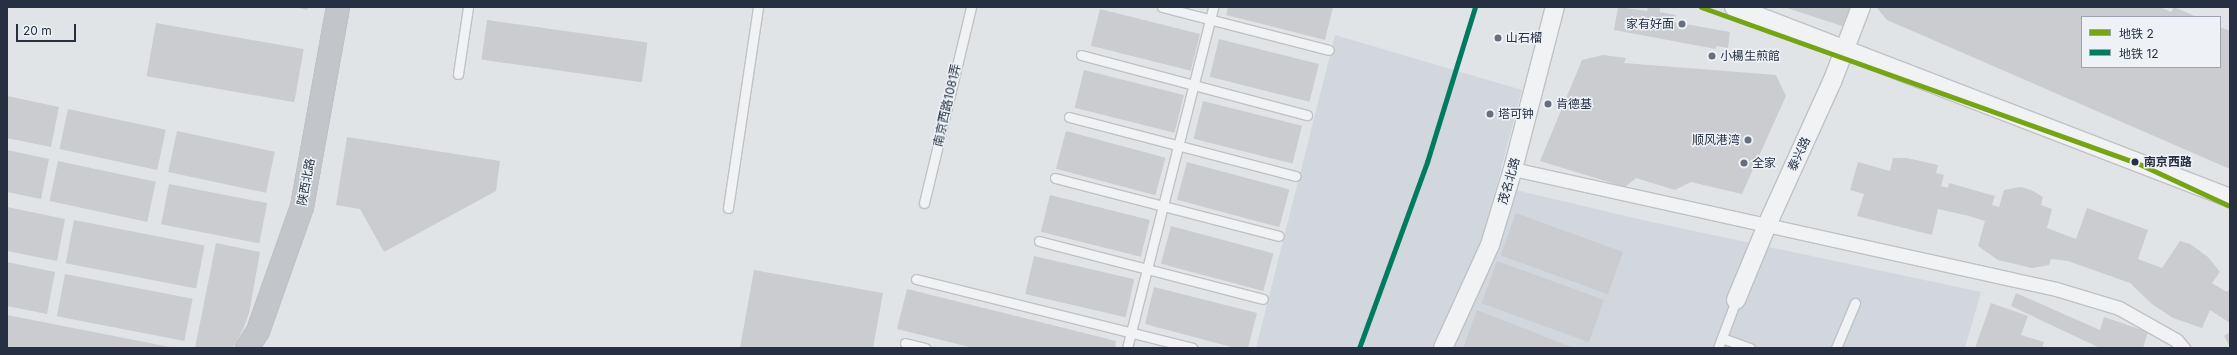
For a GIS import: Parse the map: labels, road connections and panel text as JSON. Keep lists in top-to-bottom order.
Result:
{
  "streets": {
    "main road": ["陕西北路"],
    "street": ["泰兴路", "茂名北路"],
    "lane": ["南京西路1081弄"]
  },
  "places": [
    "家有好面",
    "山石榴",
    "小楊生煎館",
    "肯德基",
    "塔可钟",
    "顺风港湾",
    "南京西路",
    "全家"
  ],
  "lines": ["metro line 2", "metro line 12"],
  "legend": ["地铁 2", "地铁 12"],
  "scale_bar": "20 m"
}
